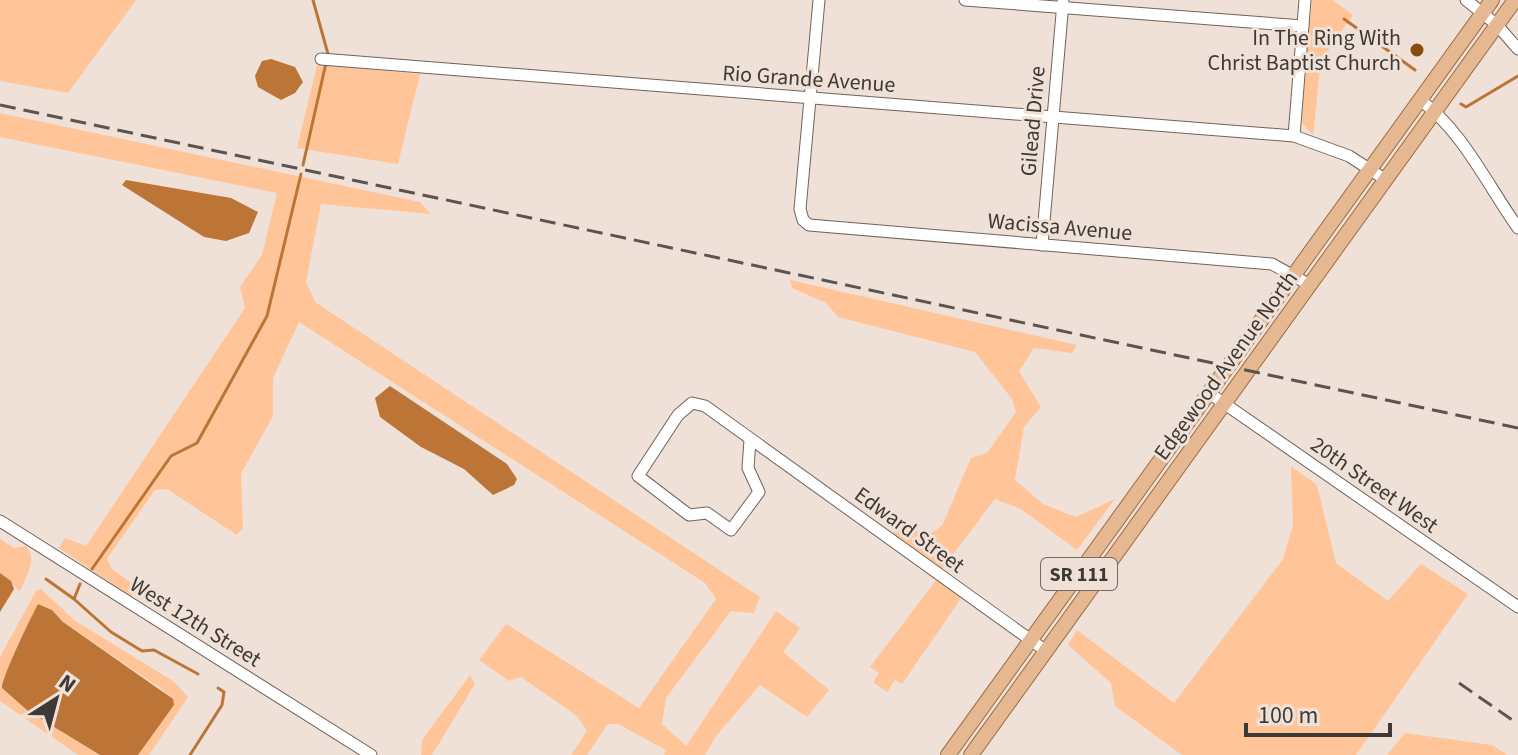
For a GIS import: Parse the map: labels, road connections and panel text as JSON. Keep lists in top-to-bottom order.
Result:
{
  "streets": {
    "main road": ["Edgewood Avenue North", "SR 111"],
    "street": [
      "Rio Grande Avenue",
      "Gilead Drive",
      "Wacissa Avenue",
      "20th Street West",
      "Edward Street",
      "West 12th Street"
    ]
  },
  "crossings": [
    ["Rio Grande Avenue", "Gilead Drive"],
    ["Rio Grande Avenue", "Wacissa Avenue"],
    ["Rio Grande Avenue", "Edgewood Avenue North"],
    ["Gilead Drive", "Wacissa Avenue"],
    ["Wacissa Avenue", "Edgewood Avenue North"],
    ["Edgewood Avenue North", "20th Street West"],
    ["Edgewood Avenue North", "Edward Street"]
  ],
  "places": ["In The Ring With Christ Baptist Church"],
  "scale_bar": "100 m",
  "north": "top right"
}
